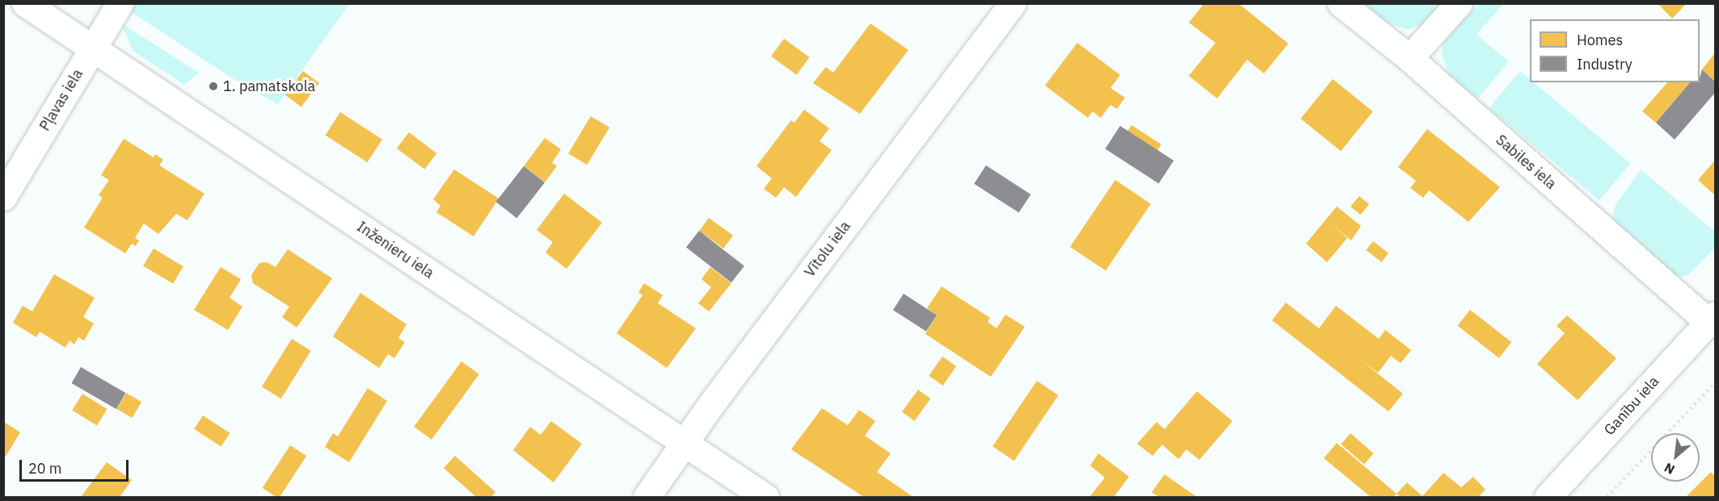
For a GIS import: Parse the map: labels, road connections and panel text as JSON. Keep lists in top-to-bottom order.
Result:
{
  "streets": {
    "street": [
      "Pļavas iela",
      "Sabiles iela",
      "Vītolu iela",
      "Inženieru iela",
      "Ganību iela"
    ]
  },
  "crossings": [
    ["Pļavas iela", "Inženieru iela"],
    ["Sabiles iela", "Ganību iela"],
    ["Vītolu iela", "Inženieru iela"]
  ],
  "places": ["1. pamatskola"],
  "legend": ["Homes", "Industry"],
  "scale_bar": "20 m",
  "north": "bottom left"
}
